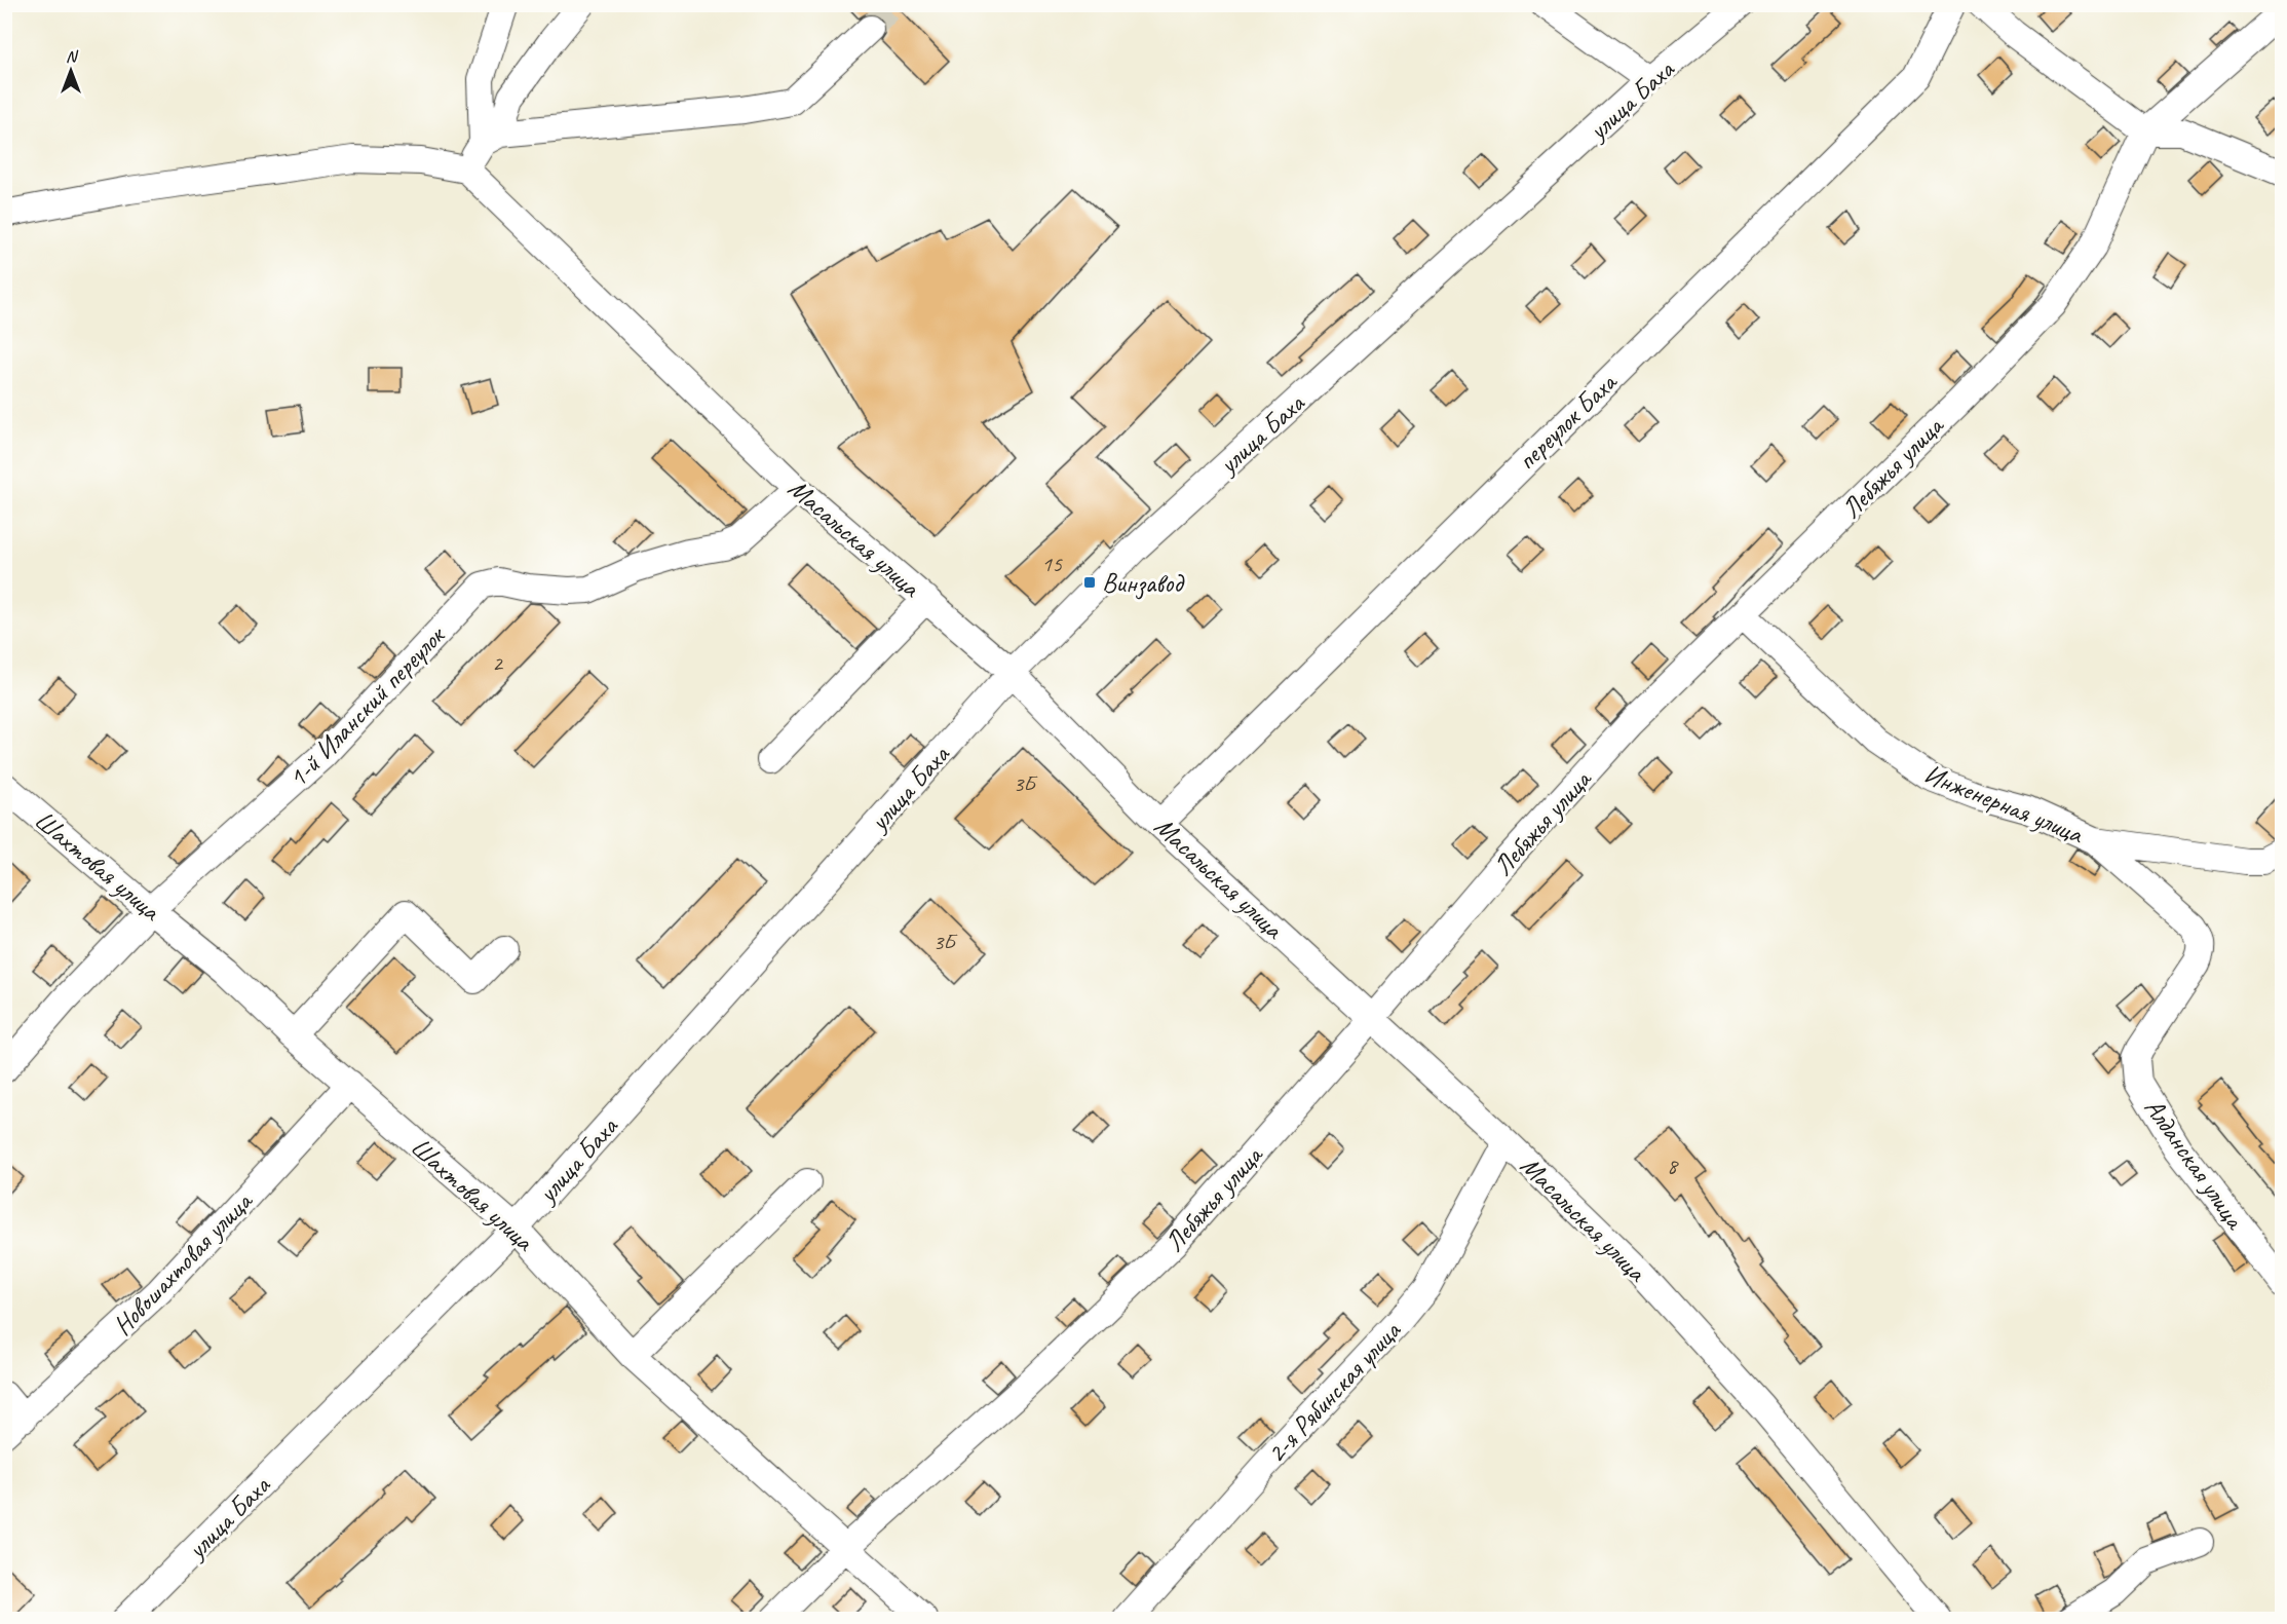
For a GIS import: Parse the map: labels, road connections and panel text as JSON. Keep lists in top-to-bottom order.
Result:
{
  "streets": {
    "street": [
      "улица Баха",
      "переулок Баха",
      "Лебяжья улица",
      "Масальская улица",
      "1-й Иланский переулок",
      "Инженерная улица",
      "Шахтовая улица",
      "Алданская улица",
      "Новошахтовая улица",
      "2-я Рябинская улица"
    ]
  },
  "crossings": [
    ["улица Баха", "Масальская улица"],
    ["улица Баха", "Шахтовая улица"],
    ["переулок Баха", "Масальская улица"],
    ["Лебяжья улица", "Масальская улица"],
    ["Лебяжья улица", "Инженерная улица"],
    ["Лебяжья улица", "Шахтовая улица"],
    ["Масальская улица", "1-й Иланский переулок"],
    ["Масальская улица", "2-я Рябинская улица"],
    ["1-й Иланский переулок", "Шахтовая улица"],
    ["Инженерная улица", "Алданская улица"],
    ["Шахтовая улица", "Новошахтовая улица"]
  ],
  "places": {
    "transit": ["Винзавод"]
  },
  "house_numbers": [
    "15",
    "2",
    "3Б",
    "3Б",
    "8"
  ],
  "north": "top"
}
